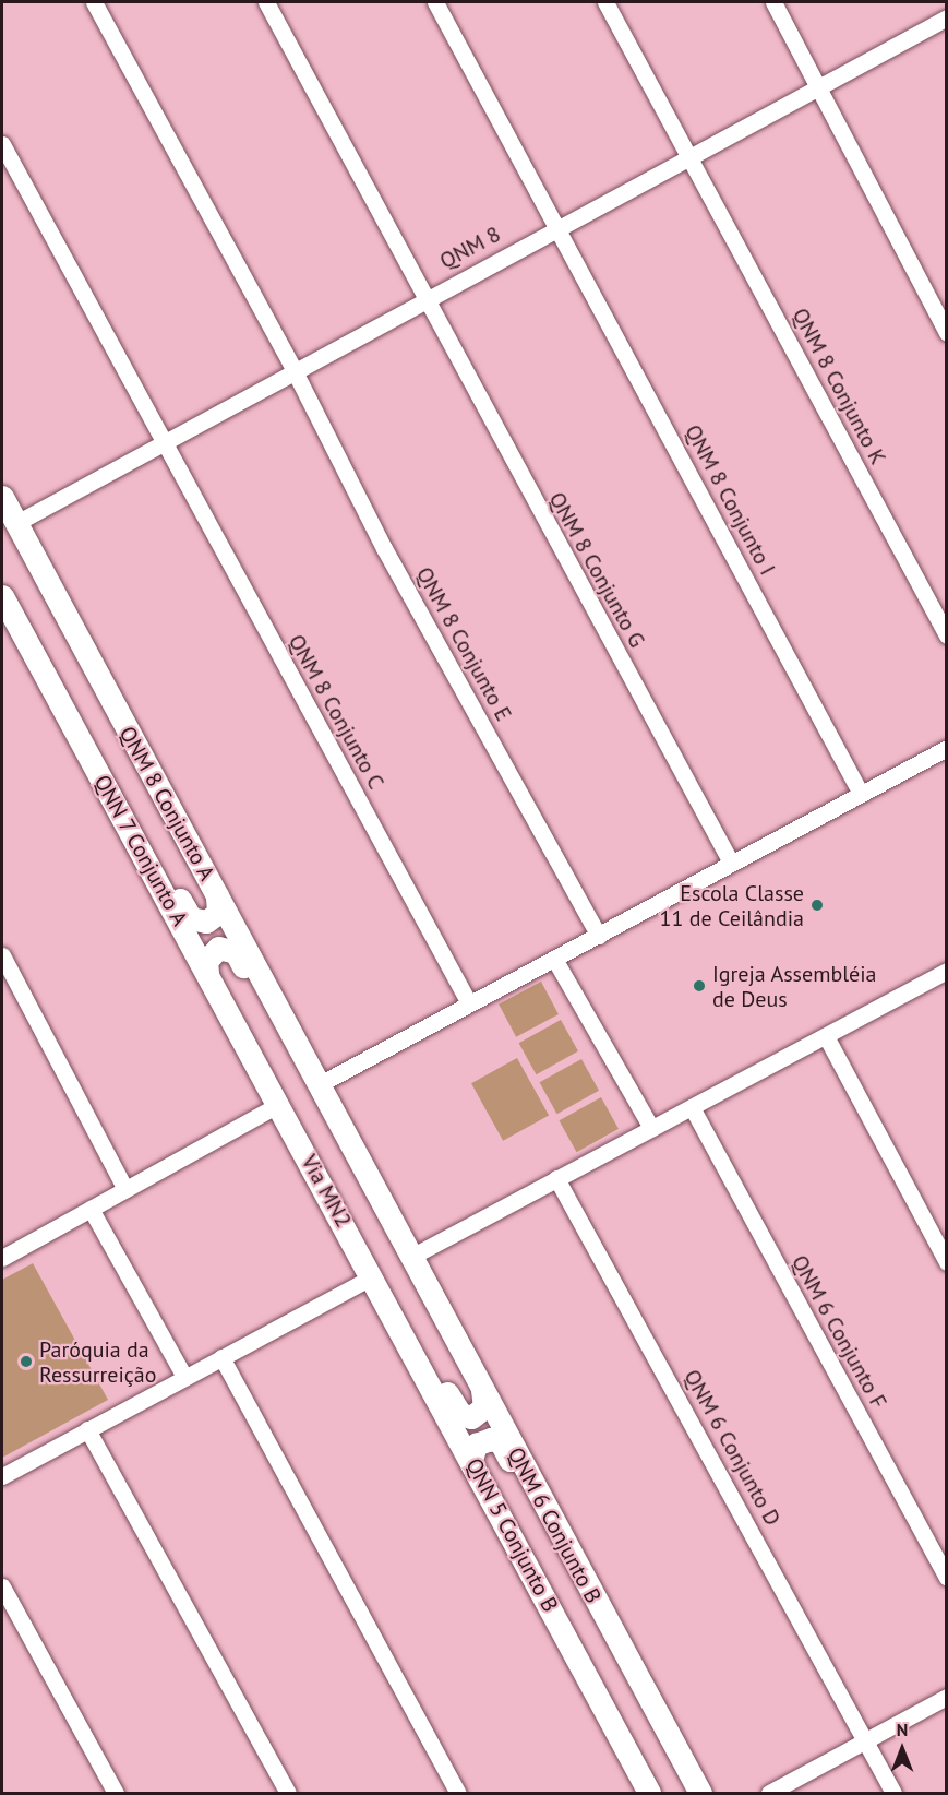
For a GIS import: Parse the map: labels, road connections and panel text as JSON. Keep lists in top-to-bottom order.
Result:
{
  "streets": {
    "main road": [
      "QNM 8 Conjunto A",
      "QNN 7 Conjunto A",
      "Via MN2",
      "QNM 6 Conjunto B",
      "QNN 5 Conjunto B"
    ],
    "street": [
      "QNM 8",
      "QNM 8 Conjunto K",
      "QNM 8 Conjunto I",
      "QNM 8 Conjunto G",
      "QNM 8 Conjunto E",
      "QNM 8 Conjunto C",
      "QNM 6 Conjunto F",
      "QNM 6 Conjunto D"
    ]
  },
  "crossings": [
    ["QNM 8", "QNM 8 Conjunto K"],
    ["QNM 8", "QNM 8 Conjunto I"],
    ["QNM 8", "QNM 8 Conjunto G"],
    ["QNM 8", "QNM 8 Conjunto E"],
    ["QNM 8", "QNM 8 Conjunto C"],
    ["QNM 8", "QNM 8 Conjunto A"],
    ["QNM 8 Conjunto A", "Via MN2"],
    ["QNN 7 Conjunto A", "Via MN2"],
    ["Via MN2", "QNM 6 Conjunto B"],
    ["Via MN2", "QNN 5 Conjunto B"]
  ],
  "places": ["Escola Classe 11 de Ceilândia", "Igreja Assembléia de Deus", "Paróquia da Ressurreição"],
  "north": "top"
}
